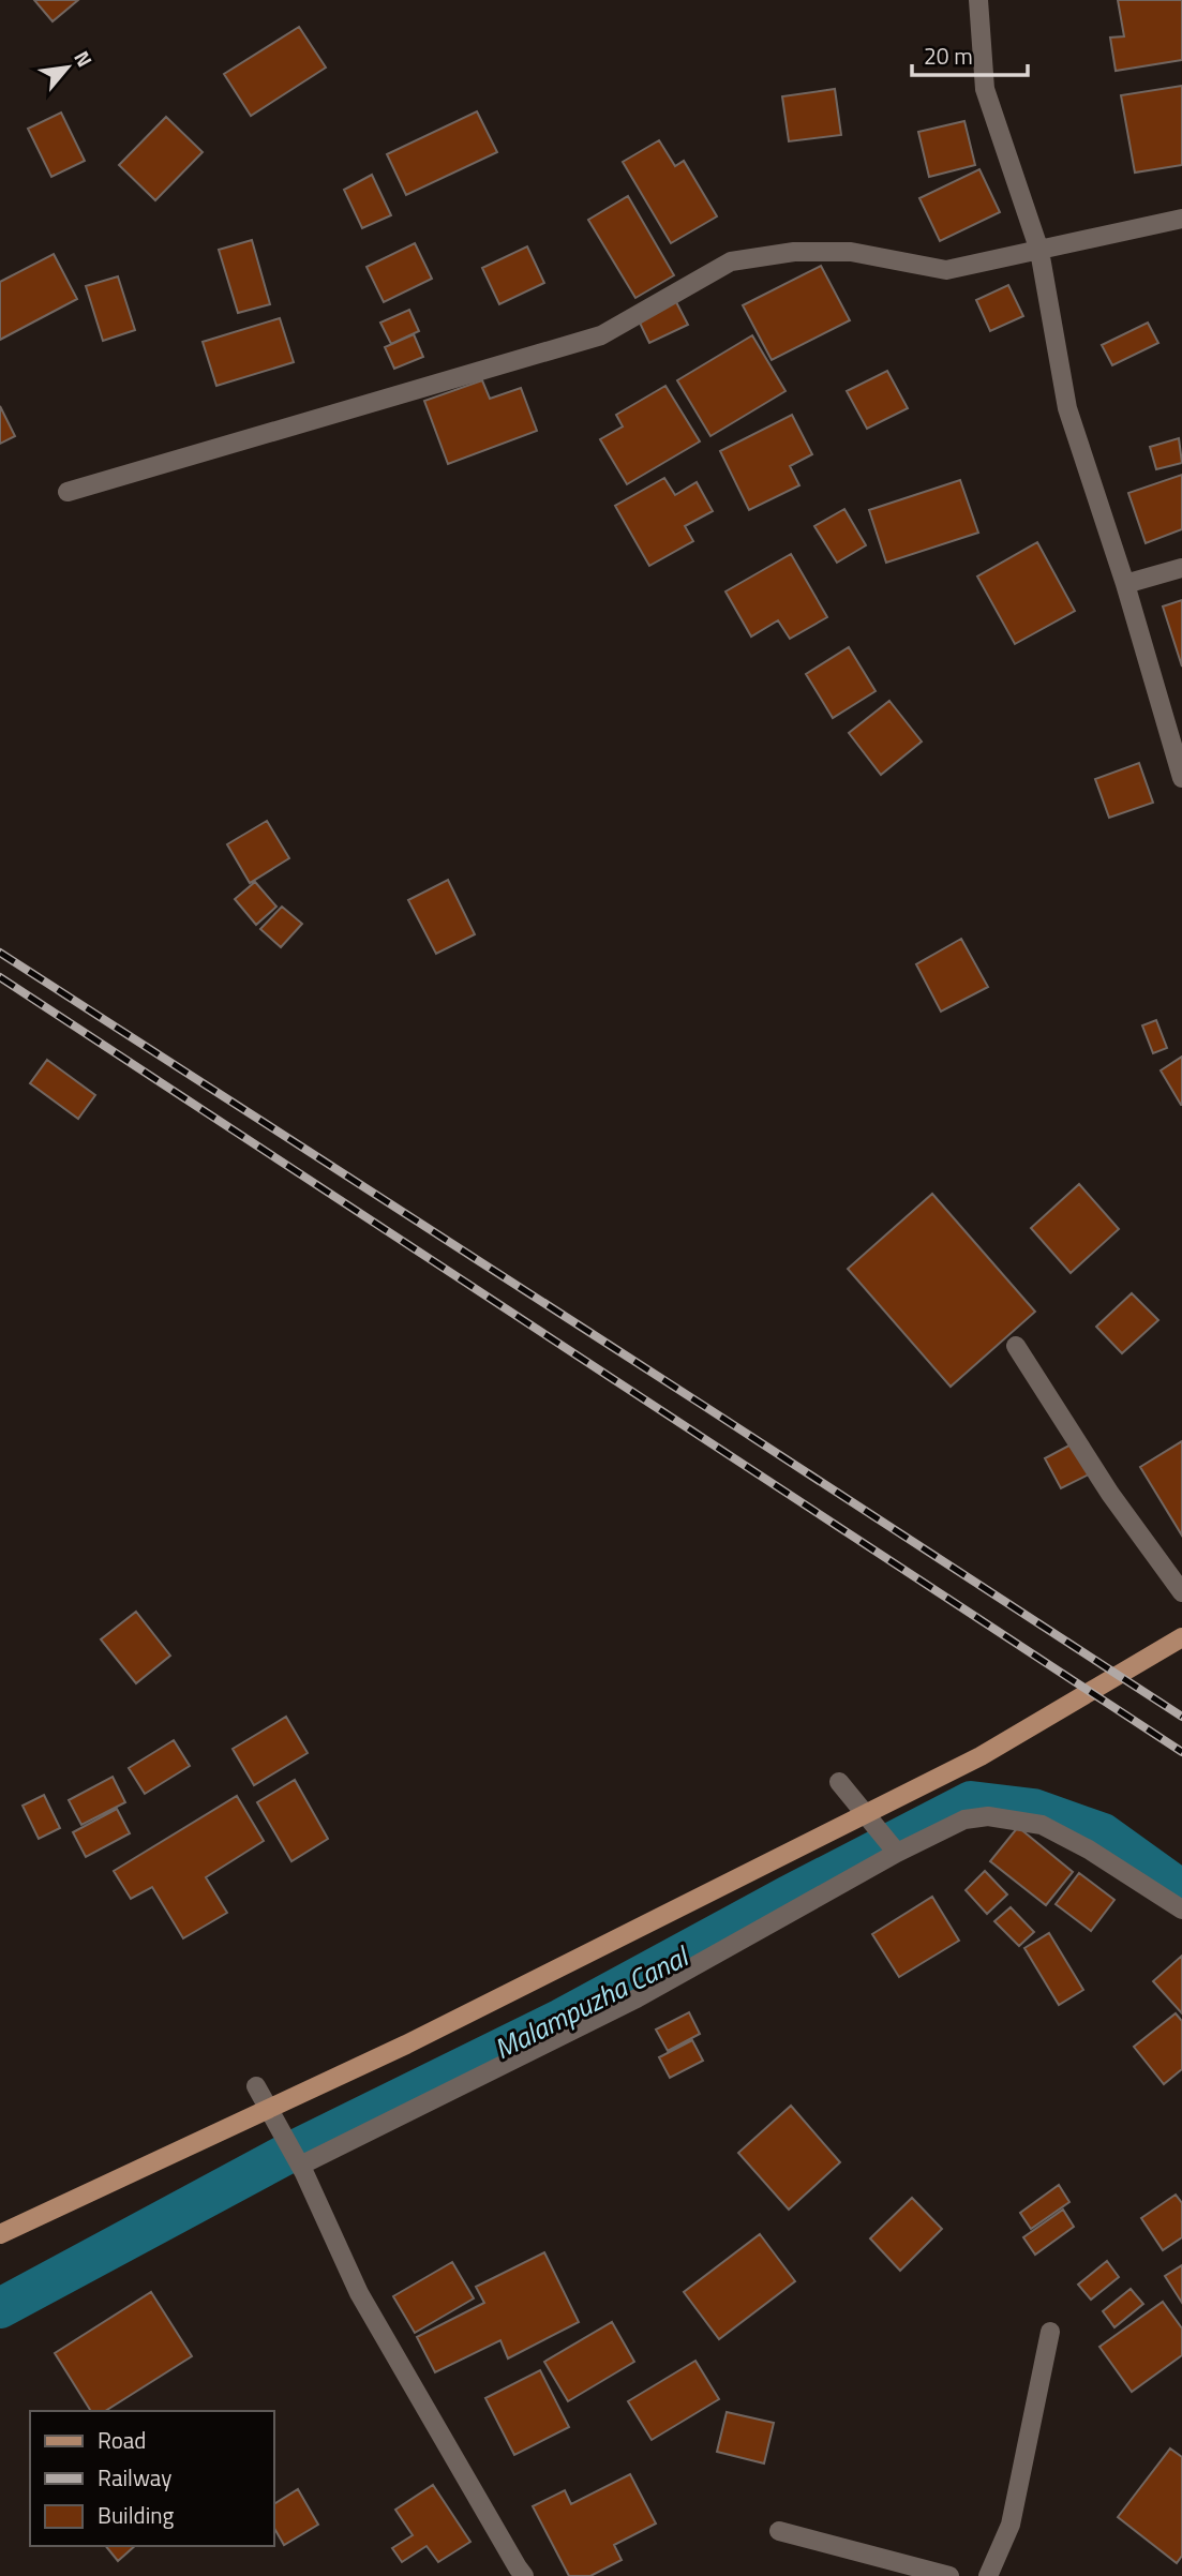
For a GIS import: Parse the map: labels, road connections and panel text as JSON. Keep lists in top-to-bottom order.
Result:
{
  "water": ["Malampuzha Canal"],
  "legend": ["Road", "Railway", "Building"],
  "scale_bar": "20 m",
  "north": "top right"
}
